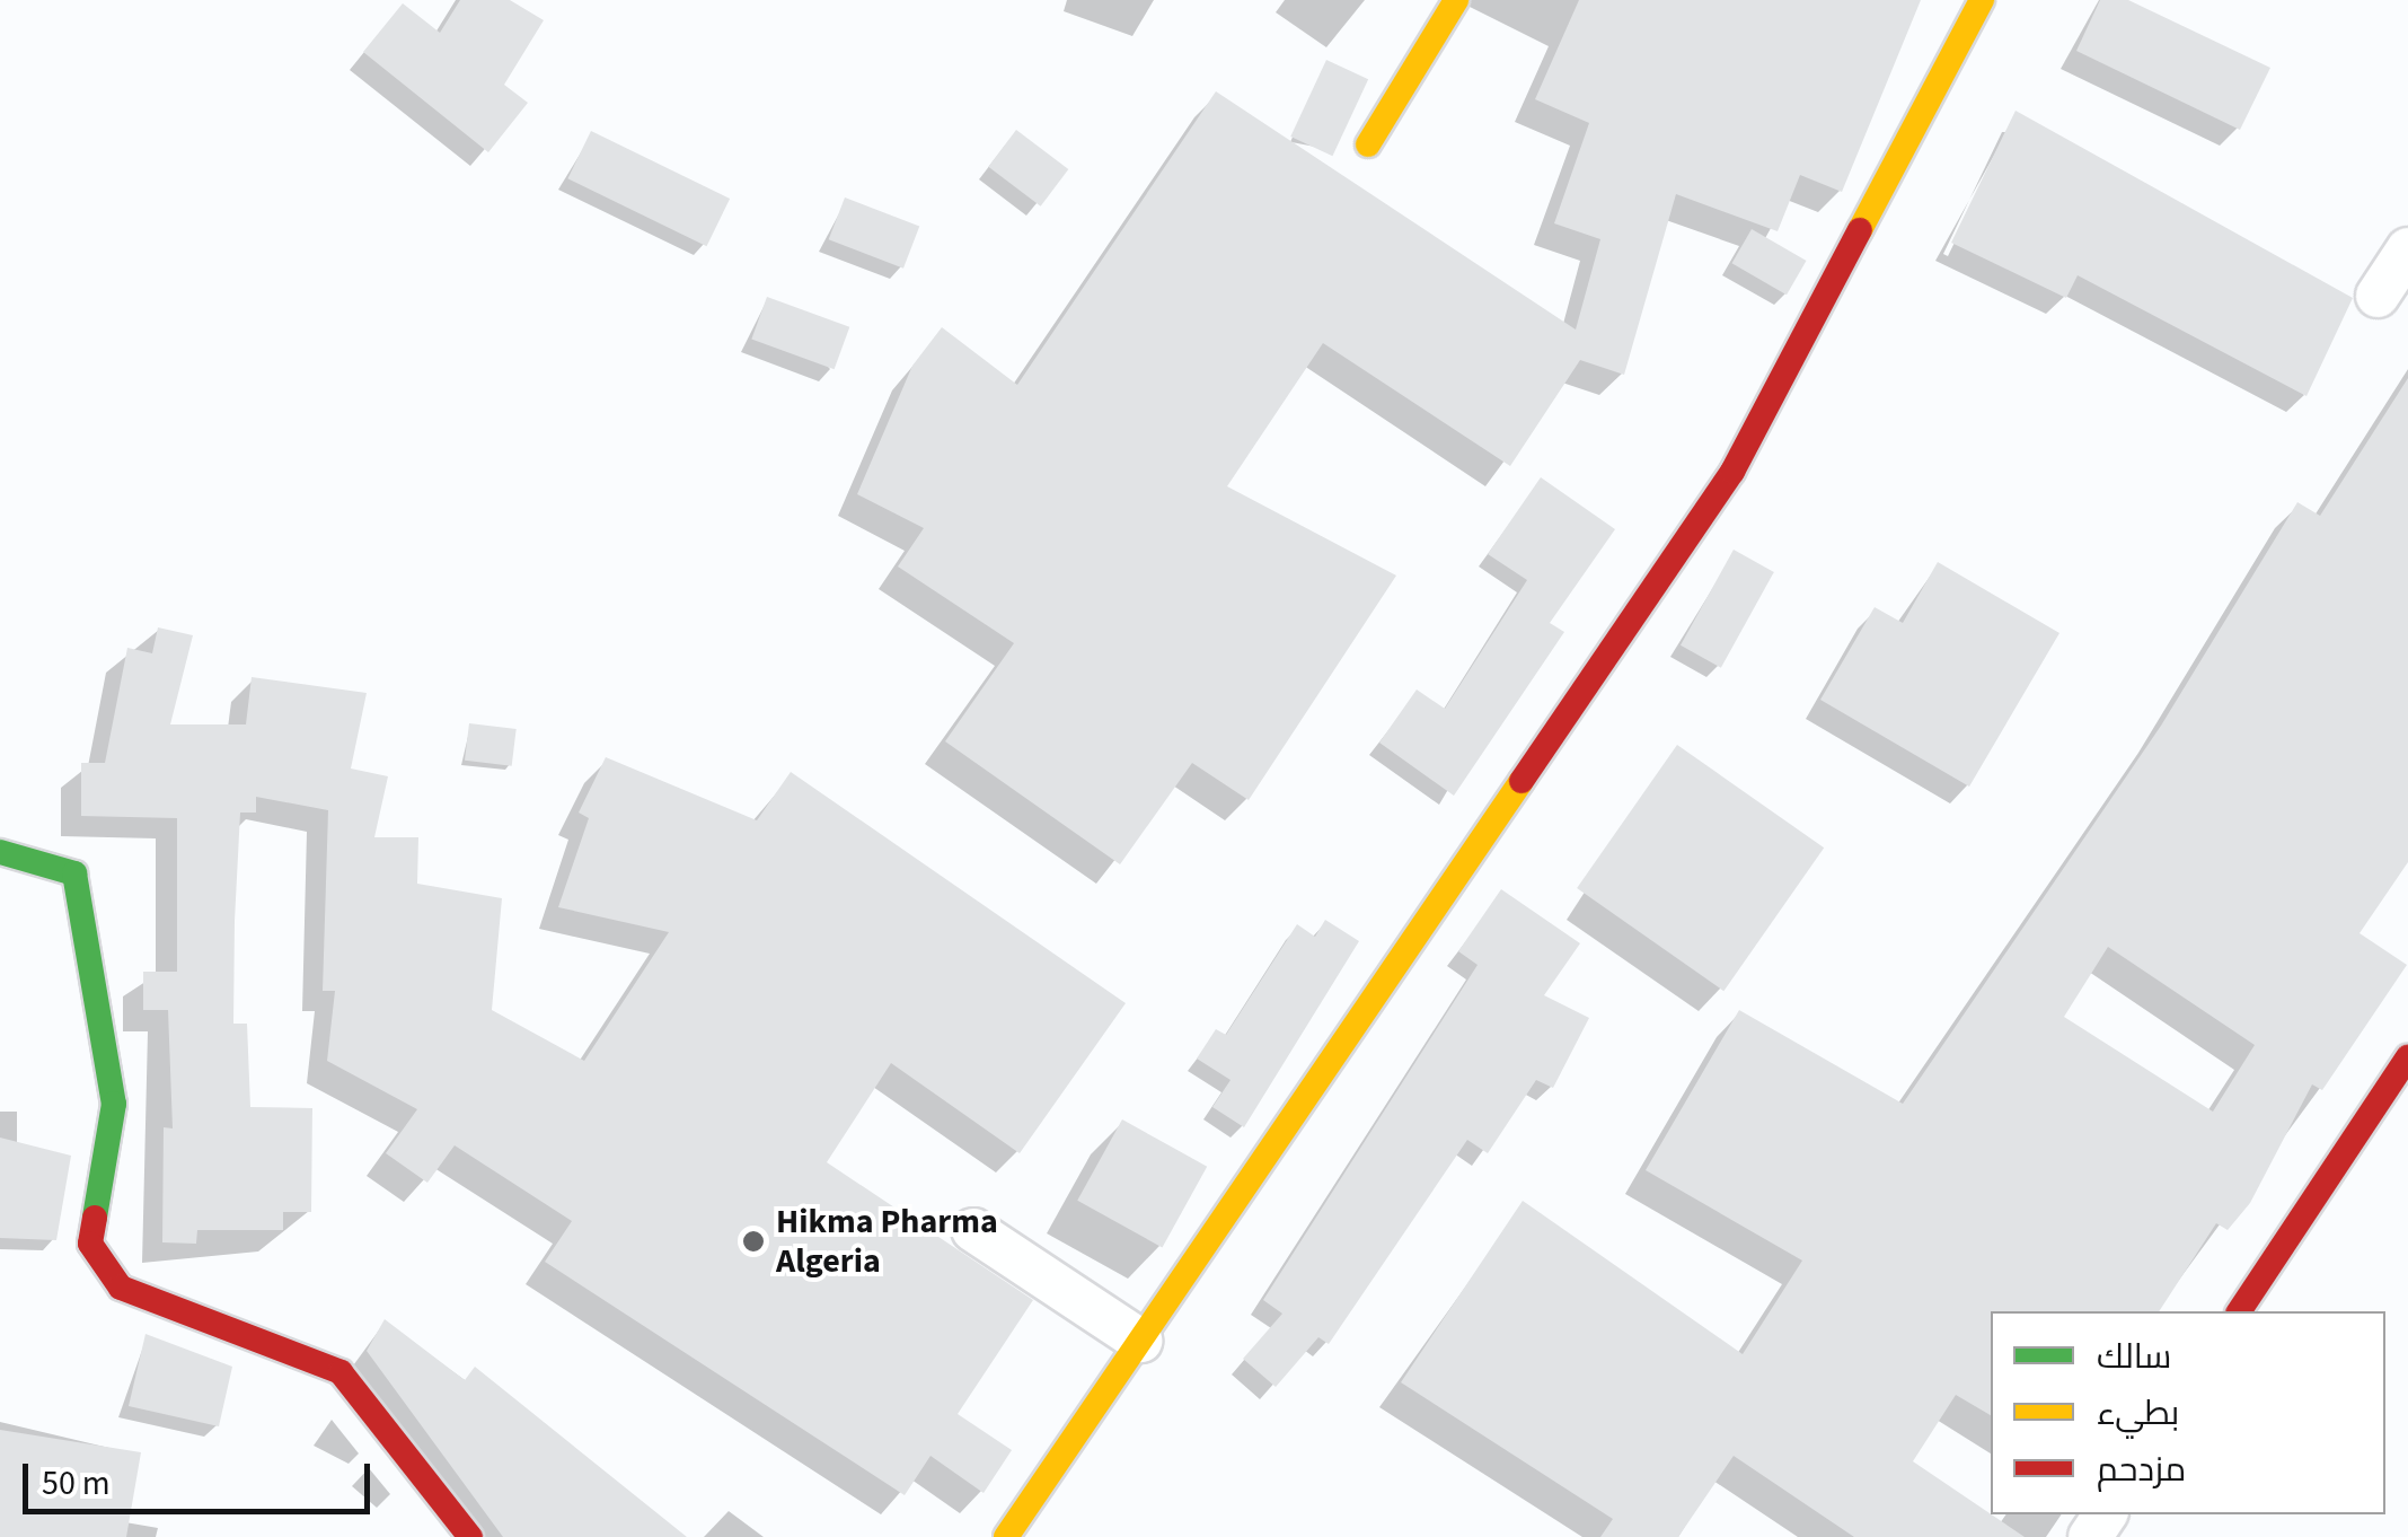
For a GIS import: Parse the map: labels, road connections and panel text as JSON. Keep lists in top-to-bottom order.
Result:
{
  "places": ["Hikma Pharma Algeria"],
  "legend": ["سالك", "بطيء", "مزدحم"],
  "scale_bar": "50 m"
}
